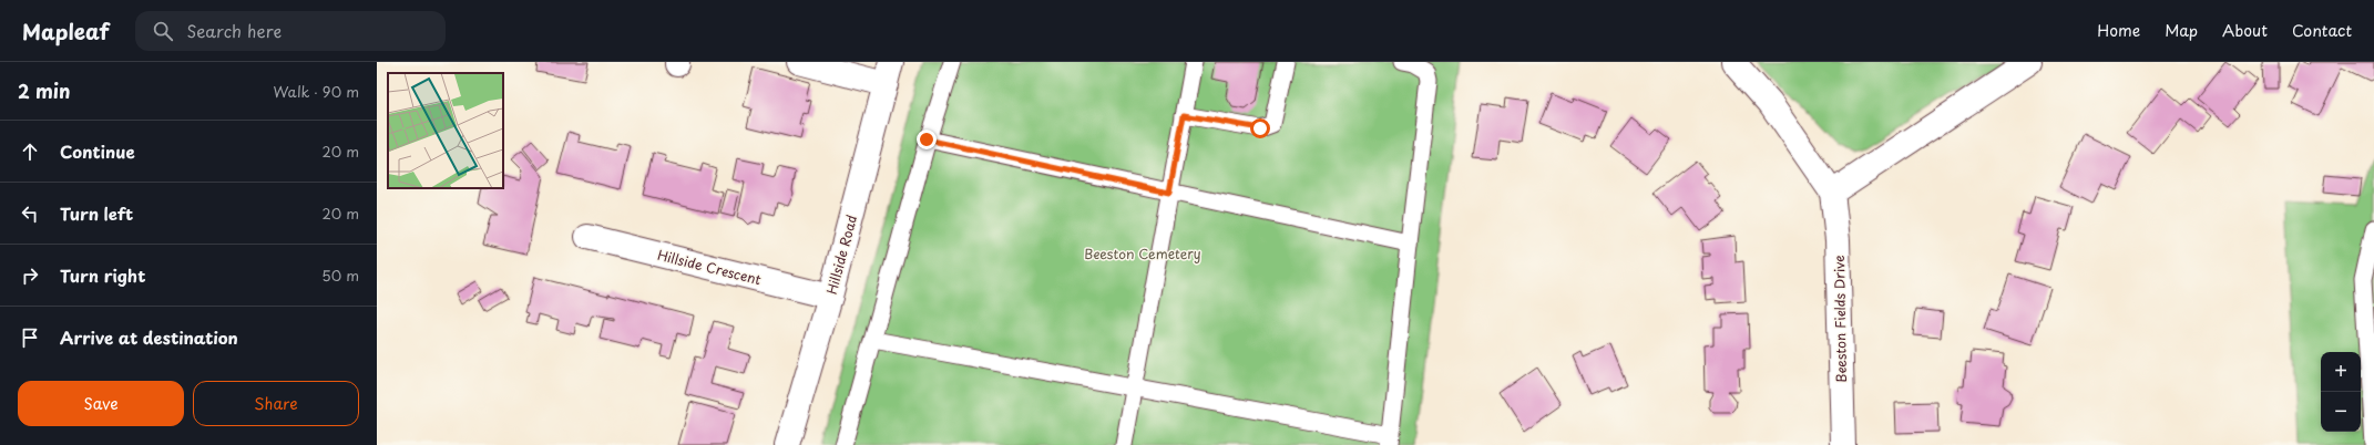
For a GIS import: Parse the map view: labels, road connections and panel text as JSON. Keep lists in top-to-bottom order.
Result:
{
  "streets": {
    "street": ["Hillside Road", "Hillside Crescent", "Beeston Fields Drive"]
  },
  "crossings": [
    ["Hillside Road", "Hillside Crescent"]
  ],
  "parks": ["Beeston Cemetery"],
  "page": {
    "header": "Mapleaf",
    "search": "Search here",
    "nav": [
      "Home",
      "Map",
      "About",
      "Contact"
    ],
    "heading": ["2 min", "Walk · 90 m"],
    "list": [
      ["Continue", "20 m"],
      ["Turn left", "20 m"],
      ["Turn right", "50 m"],
      "Arrive at destination"
    ],
    "map_buttons": ["+", "−"],
    "buttons": ["Save", "Share"]
  }
}
